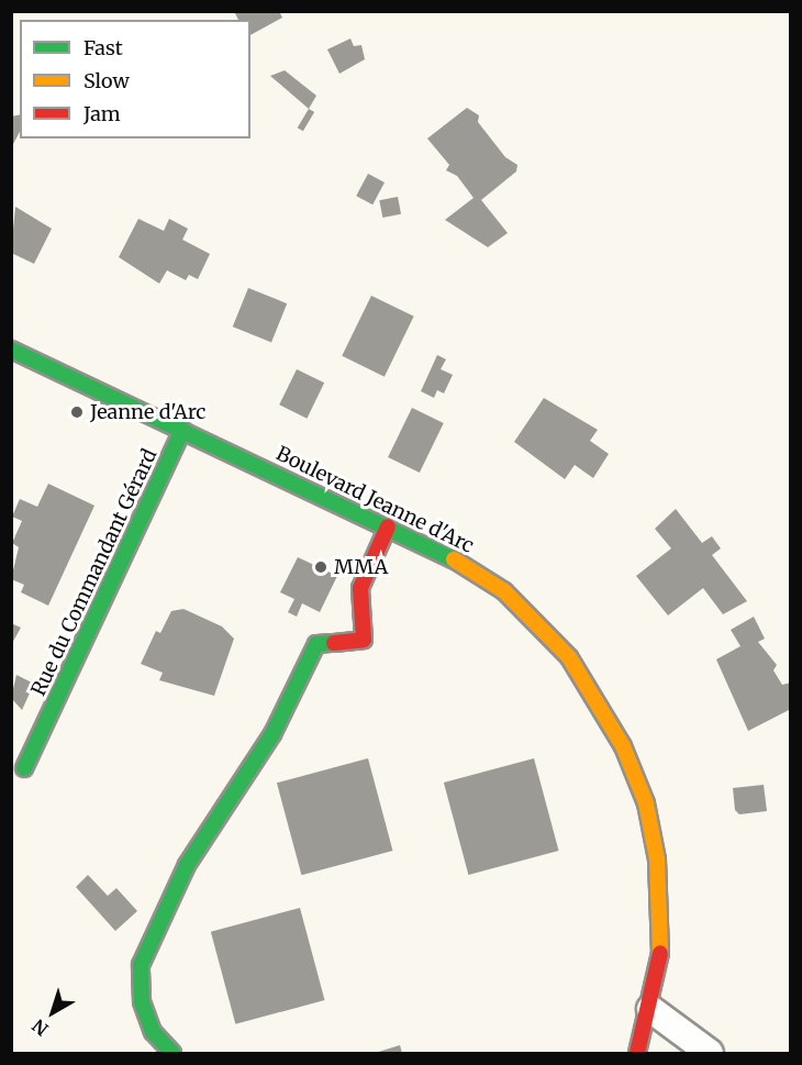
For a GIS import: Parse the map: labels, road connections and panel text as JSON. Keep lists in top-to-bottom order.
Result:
{
  "streets": {
    "street": ["Boulevard Jeanne d'Arc", "Rue du Commandant Gérard"]
  },
  "crossings": [
    ["Boulevard Jeanne d'Arc", "Rue du Commandant Gérard"]
  ],
  "places": ["Jeanne d'Arc", "MMA"],
  "legend": ["Fast", "Slow", "Jam"],
  "north": "bottom left"
}
